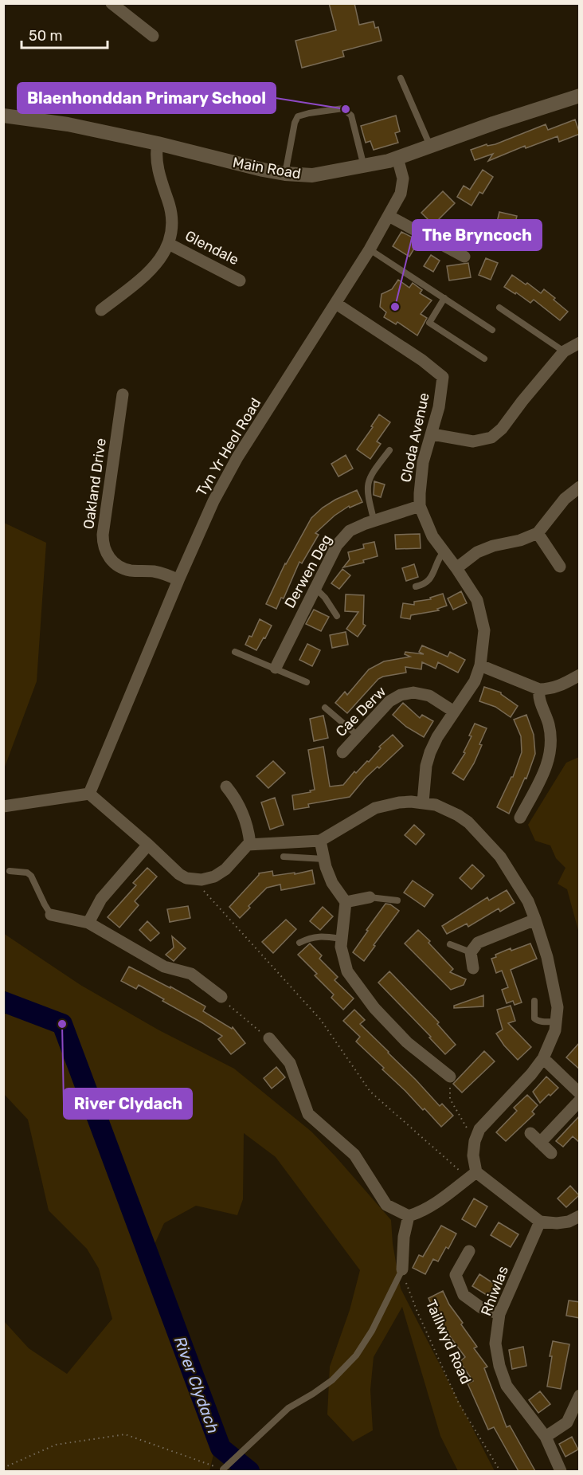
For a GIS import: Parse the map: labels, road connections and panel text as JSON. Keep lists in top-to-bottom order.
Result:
{
  "streets": {
    "street": [
      "Main Road",
      "Glendale",
      "Cloda Avenue",
      "Tyn Yr Heol Road",
      "Oakland Drive",
      "Derwen Deg",
      "Cae Derw",
      "Rhiwlas"
    ],
    "path": ["Taillwyd Road"]
  },
  "crossings": [
    ["Main Road", "Glendale"],
    ["Main Road", "Tyn Yr Heol Road"],
    ["Cloda Avenue", "Tyn Yr Heol Road"],
    ["Cloda Avenue", "Derwen Deg"],
    ["Cloda Avenue", "Cae Derw"],
    ["Tyn Yr Heol Road", "Oakland Drive"]
  ],
  "water": ["River Clydach"],
  "places": ["Blaenhonddan Primary School", "The Bryncoch", "River Clydach"],
  "scale_bar": "50 m"
}
